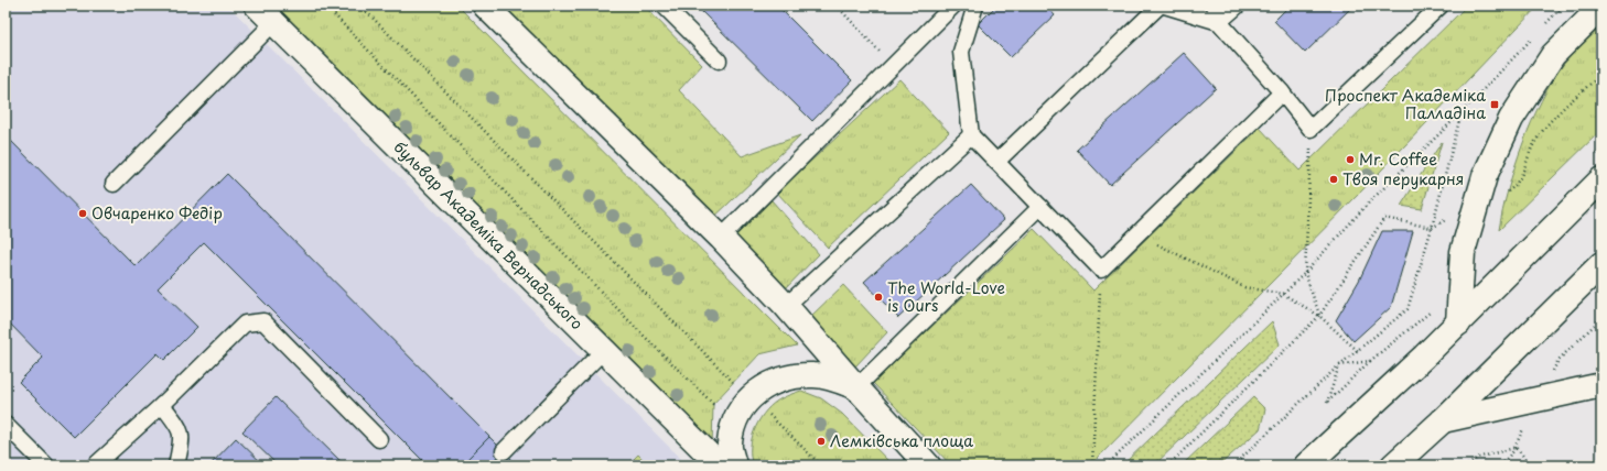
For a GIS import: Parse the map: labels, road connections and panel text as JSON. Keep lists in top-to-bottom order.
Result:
{
  "streets": {
    "main road": ["бульвар Академіка Вернадського"]
  },
  "places": {
    "transit": ["Проспект Академіка Палладіна"],
    "other": [
      "Mr. Coffee",
      "Твоя перукарня",
      "Овчаренко Федір",
      "The World-Love is Ours",
      "Лемківська площа"
    ]
  }
}
